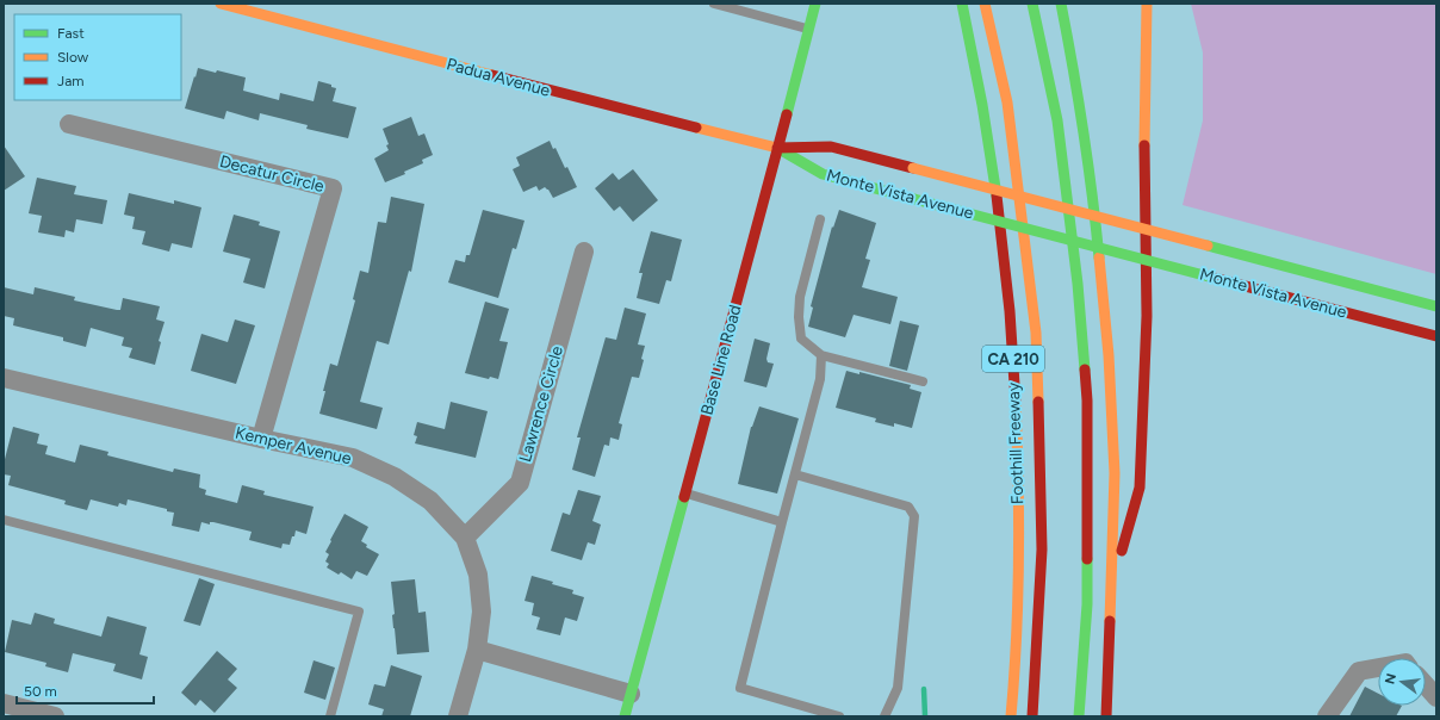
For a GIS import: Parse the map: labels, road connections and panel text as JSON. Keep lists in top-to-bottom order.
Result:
{
  "streets": {
    "main road": [
      "Padua Avenue",
      "Monte Vista Avenue",
      "CA 210",
      "Base Line Road",
      "Foothill Freeway"
    ],
    "street": ["Decatur Circle", "Lawrence Circle", "Kemper Avenue"]
  },
  "crossings": [
    ["Padua Avenue", "Monte Vista Avenue"],
    ["Padua Avenue", "Base Line Road"],
    ["Decatur Circle", "Kemper Avenue"],
    ["Monte Vista Avenue", "Base Line Road"],
    ["Lawrence Circle", "Kemper Avenue"]
  ],
  "legend": ["Fast", "Slow", "Jam"],
  "scale_bar": "50 m",
  "north": "left"
}
